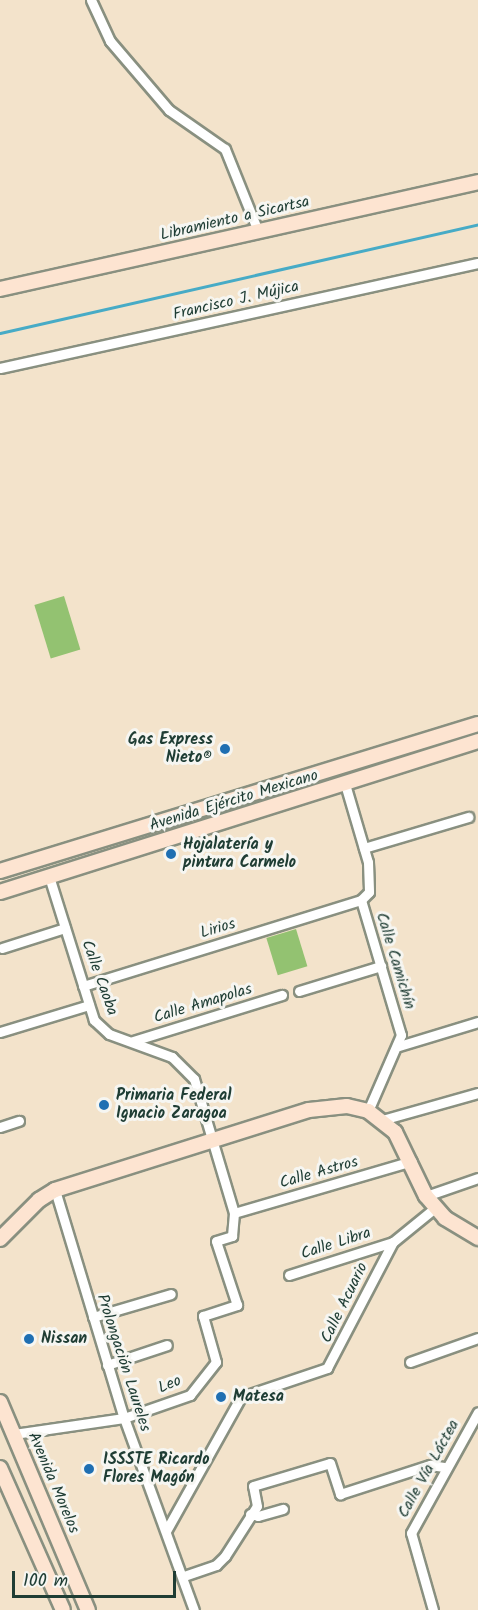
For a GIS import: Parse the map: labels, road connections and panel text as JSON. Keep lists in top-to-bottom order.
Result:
{
  "streets": {
    "street": [
      "Libramiento a Sicartsa",
      "Francisco J. Mújica",
      "Avenida Ejército Mexicano",
      "Lirios",
      "Calle Camichín",
      "Calle Caoba",
      "Calle Amapolas",
      "Calle Astros",
      "Calle Libra",
      "Calle Acuario",
      "Prolongación Laureles",
      "Leo",
      "Calle Vía Láctea",
      "Avenida Morelos"
    ]
  },
  "crossings": [
    ["Avenida Ejército Mexicano", "Calle Camichín"],
    ["Avenida Ejército Mexicano", "Calle Caoba"],
    ["Lirios", "Calle Camichín"],
    ["Lirios", "Calle Caoba"],
    ["Calle Caoba", "Calle Amapolas"],
    ["Calle Caoba", "Calle Astros"],
    ["Calle Caoba", "Leo"],
    ["Calle Astros", "Leo"],
    ["Calle Libra", "Calle Acuario"],
    ["Calle Acuario", "Prolongación Laureles"],
    ["Prolongación Laureles", "Leo"],
    ["Leo", "Avenida Morelos"]
  ],
  "places": [
    "Gas Express Nieto®",
    "Hojalatería y pintura Carmelo",
    "Primaria Federal Ignacio Zaragoa",
    "Nissan",
    "Matesa",
    "ISSSTE Ricardo Flores Magón"
  ],
  "scale_bar": "100 m"
}
